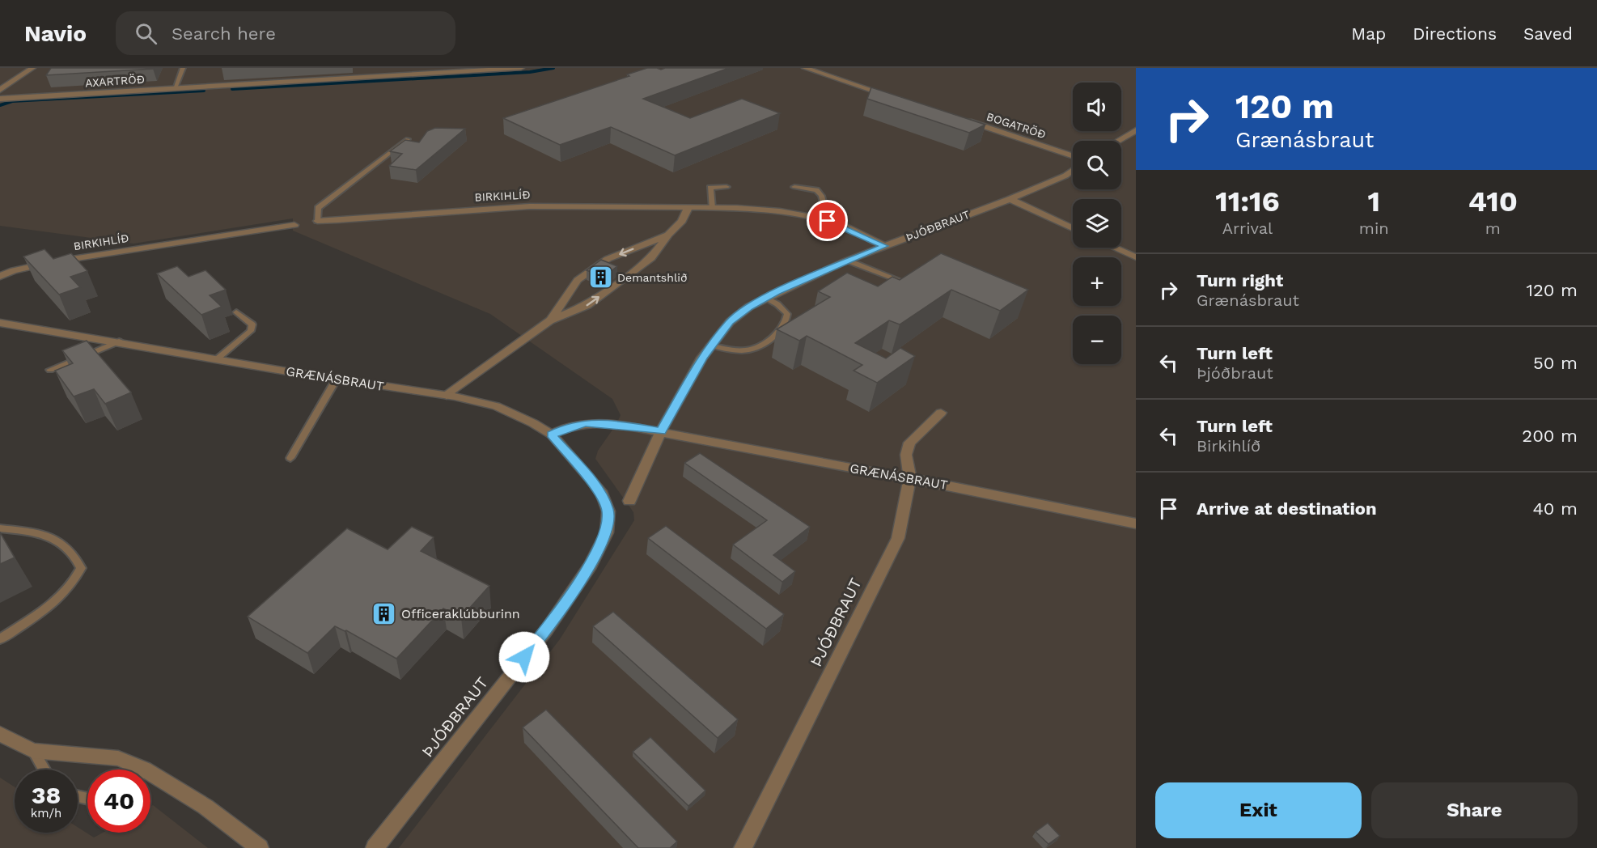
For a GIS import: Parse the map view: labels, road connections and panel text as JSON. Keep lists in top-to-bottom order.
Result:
{
  "streets": {
    "street": [
      "AXARTRÖÐ",
      "BOGATRÖÐ",
      "BIRKIHLÍÐ",
      "ÞJÓÐBRAUT",
      "GRÆNÁSBRAUT"
    ]
  },
  "crossings": [
    ["BIRKIHLÍÐ", "ÞJÓÐBRAUT"],
    ["ÞJÓÐBRAUT", "GRÆNÁSBRAUT"]
  ],
  "places": {
    "building": ["Demantshlið", "Officeraklúbburinn"]
  },
  "page": {
    "header": "Navio",
    "search": "Search here",
    "nav": ["Map", "Directions", "Saved"],
    "turn": ["120 m", "Grænásbraut"],
    "map_buttons": ["+", "−"],
    "eta": [
      "11:16",
      "Arrival",
      "1",
      "min",
      "410",
      "m"
    ],
    "list": [
      {
        "name": "Turn right",
        "note": "Grænásbraut",
        "value": "120 m"
      },
      {
        "name": "Turn left",
        "note": "Þjóðbraut",
        "value": "50 m"
      },
      {
        "name": "Turn left",
        "note": "Birkihlíð",
        "value": "200 m"
      },
      {
        "name": "Arrive at destination",
        "value": "40 m"
      }
    ],
    "speed": "38 km/h",
    "limit": "40",
    "buttons": ["Exit", "Share"]
  }
}
